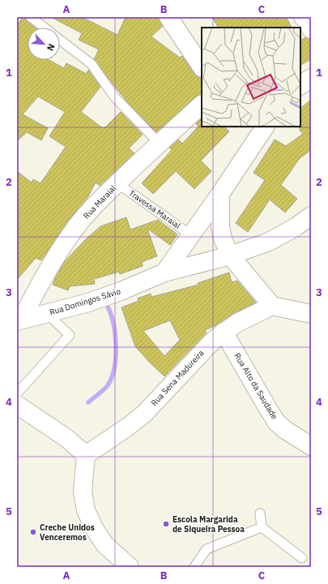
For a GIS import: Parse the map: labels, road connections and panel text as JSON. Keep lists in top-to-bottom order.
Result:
{
  "streets": {
    "street": [
      "Rua Maraial",
      "Rua Domingos Sávio",
      "Rua Sena Madureira",
      "Rua Alto da Saudade"
    ],
    "lane": ["Travessa Maraial"]
  },
  "crossings": [
    ["Rua Maraial", "Travessa Maraial"],
    ["Rua Maraial", "Rua Domingos Sávio"],
    ["Rua Sena Madureira", "Rua Alto da Saudade"]
  ],
  "places": ["Escola Margarida de Siqueira Pessoa", "Creche Unidos Venceremos"],
  "north": "bottom right",
  "grid": {
    "columns": ["A", "B", "C"],
    "rows": [
      "1",
      "2",
      "3",
      "4",
      "5"
    ]
  }
}
